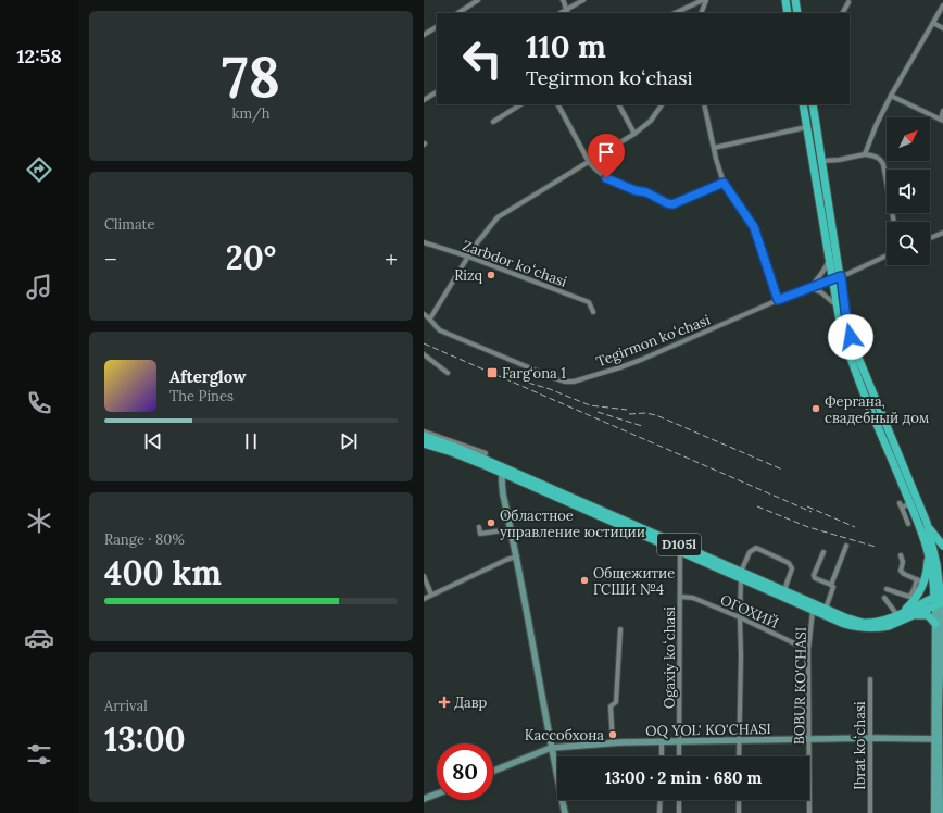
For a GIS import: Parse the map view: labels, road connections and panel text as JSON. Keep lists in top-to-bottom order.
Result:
{
  "streets": {
    "highway": ["D105l"],
    "street": [
      "Zarbdor koʻchasi",
      "Tegirmon koʻchasi",
      "ОГОХИЙ",
      "Ogaxiy koʻchasi",
      "BOBUR KO'CHASI",
      "OQ YOL' KO'CHASI",
      "Ibrat koʻchasi"
    ]
  },
  "crossings": [
    ["D105l", "Ogaxiy koʻchasi"],
    ["D105l", "BOBUR KO'CHASI"],
    ["ОГОХИЙ", "Ogaxiy koʻchasi"],
    ["ОГОХИЙ", "BOBUR KO'CHASI"],
    ["Ogaxiy koʻchasi", "OQ YOL' KO'CHASI"],
    ["BOBUR KO'CHASI", "OQ YOL' KO'CHASI"],
    ["OQ YOL' KO'CHASI", "Ibrat koʻchasi"]
  ],
  "places": {
    "other": [
      "Rizq",
      "Фергана, свадебный дом",
      "Областное управление юстиции",
      "Общежитие ГСШИ №4",
      "Кассобхона"
    ],
    "transit": ["Farg‘ona 1"],
    "health": ["Давр"]
  },
  "north": "top right",
  "page": {
    "tabs": "12:58",
    "tile": [
      ["78", "km/h"],
      "Climate",
      ["Range · 80%", "400 km"],
      ["Arrival", "13:00"]
    ],
    "turn": ["110 m", "Tegirmon koʻchasi"],
    "heat": ["−", "20°", "+"],
    "song": ["Afterglow", "The Pines"],
    "limit": "80",
    "trip": "13:00 · 2 min · 680 m"
  }
}
